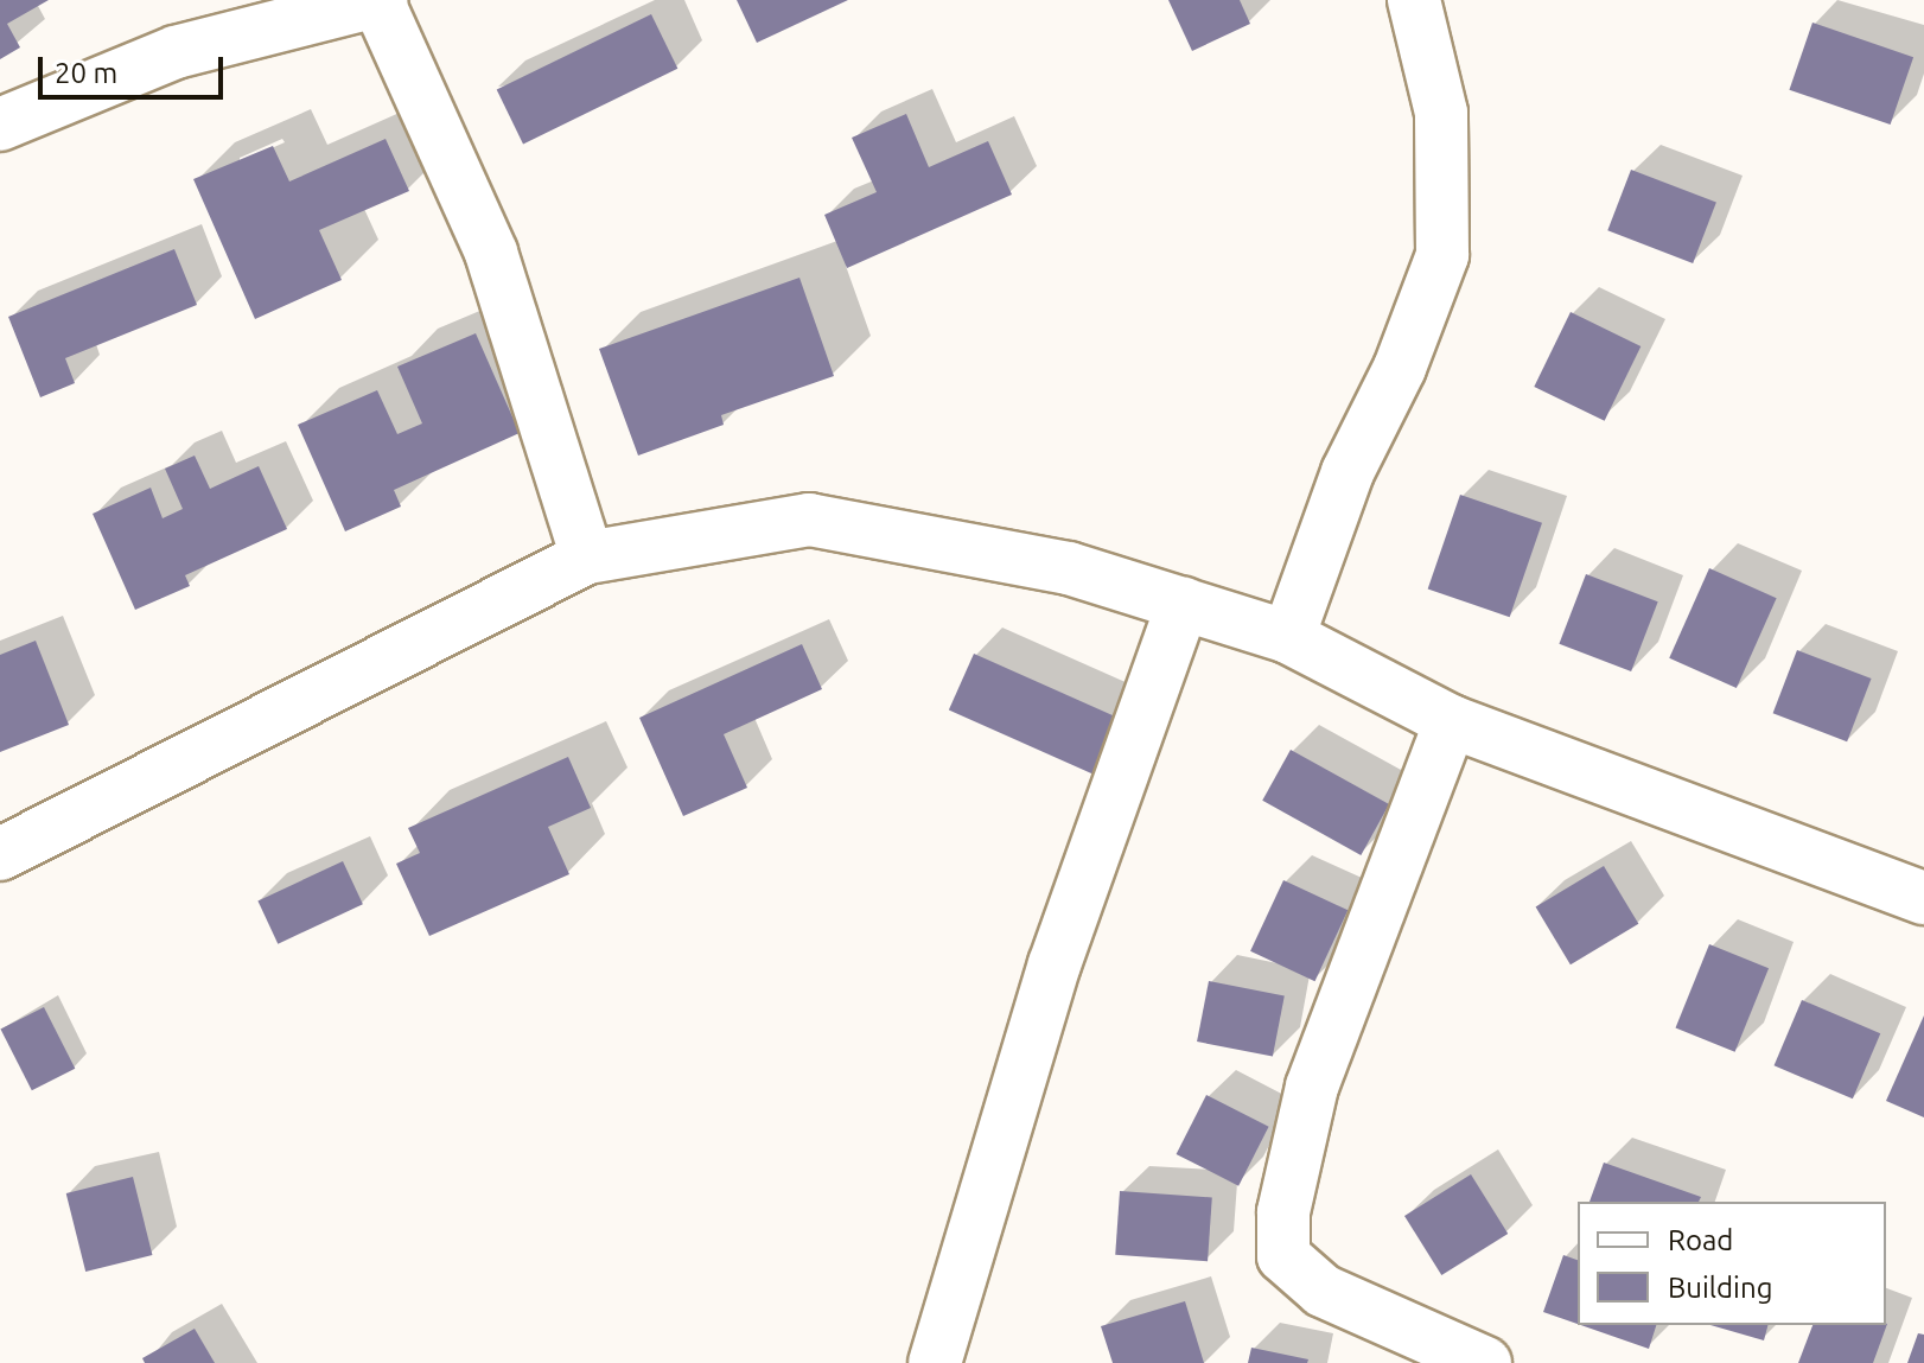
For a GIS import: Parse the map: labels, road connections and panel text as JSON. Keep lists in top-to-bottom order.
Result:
{
  "legend": ["Road", "Building"],
  "scale_bar": "20 m"
}
